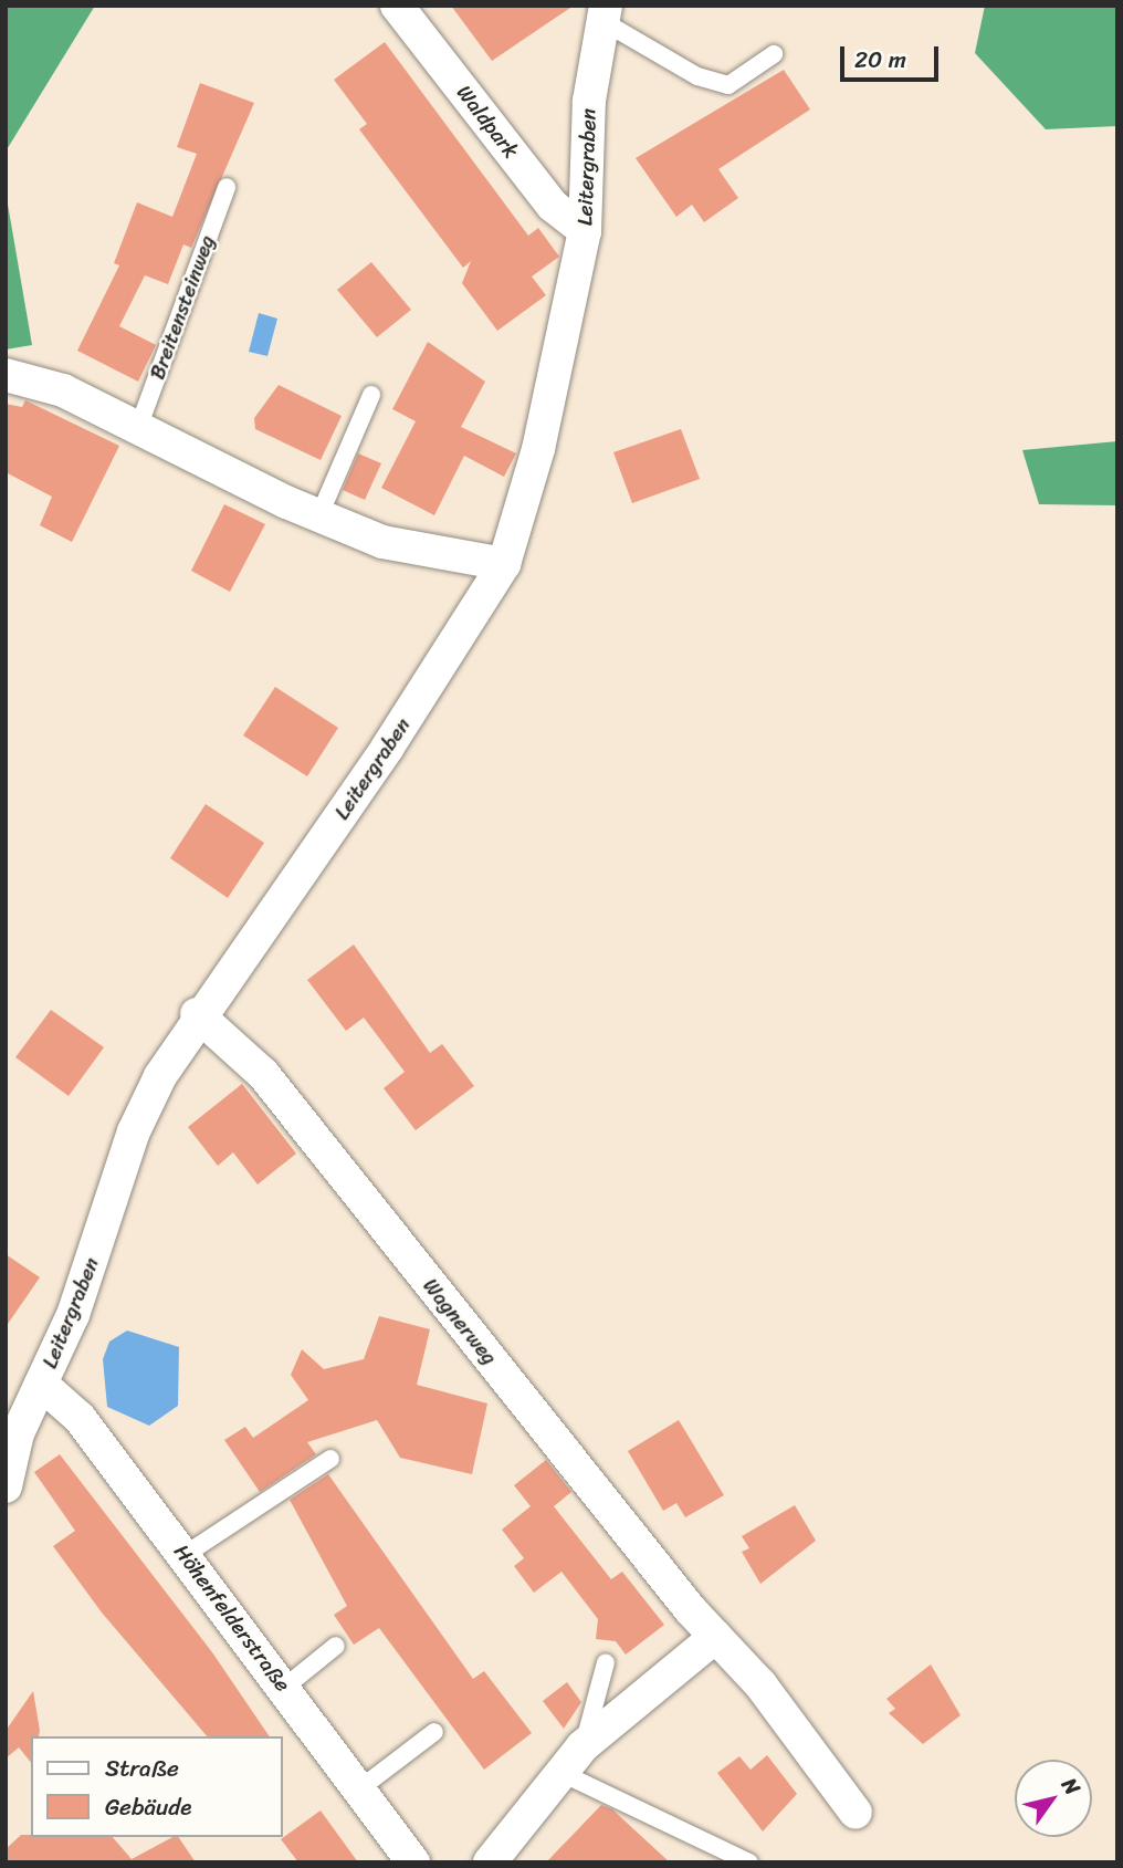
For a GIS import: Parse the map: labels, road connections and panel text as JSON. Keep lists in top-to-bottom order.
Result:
{
  "streets": {
    "street": [
      "Waldpark",
      "Leitergraben",
      "Wagnerweg",
      "Höhenfelderstraße"
    ],
    "lane": ["Breitensteinweg"]
  },
  "crossings": [
    ["Waldpark", "Leitergraben"],
    ["Leitergraben", "Wagnerweg"],
    ["Leitergraben", "Höhenfelderstraße"]
  ],
  "legend": ["Straße", "Gebäude"],
  "scale_bar": "20 m",
  "north": "top right"
}
